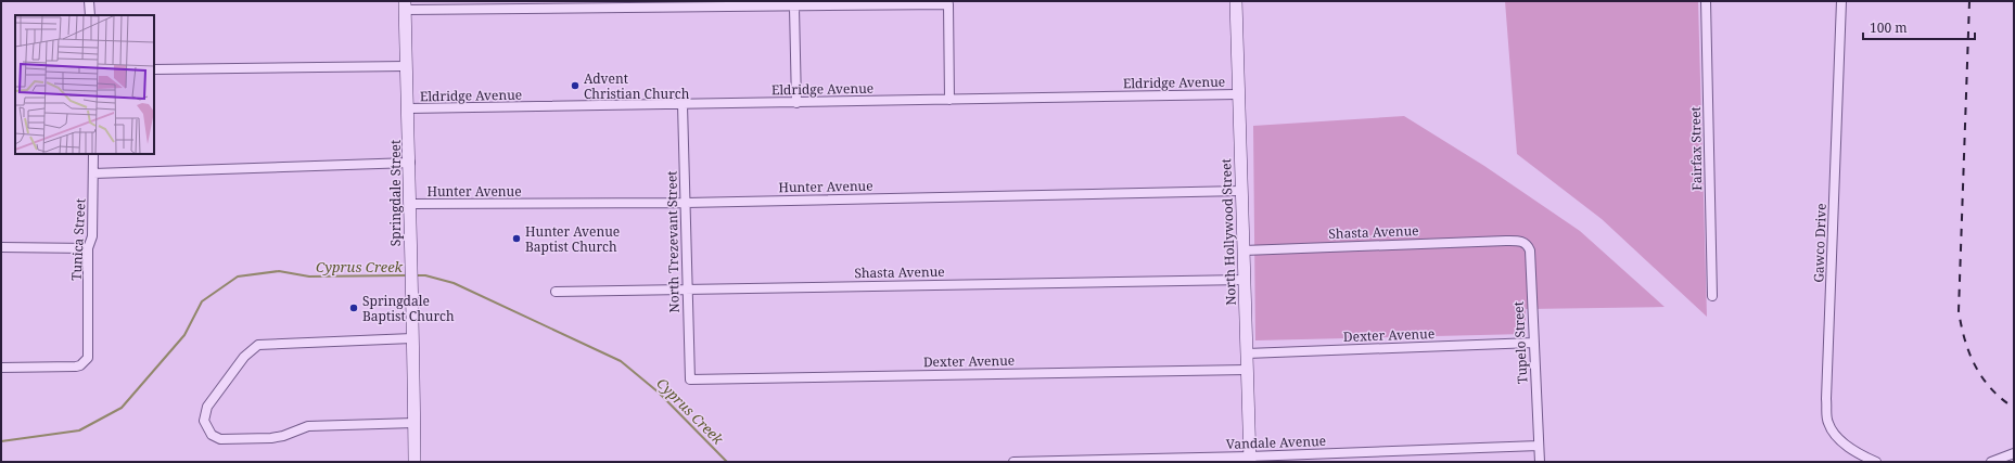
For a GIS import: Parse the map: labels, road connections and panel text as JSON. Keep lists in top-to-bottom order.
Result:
{
  "streets": {
    "street": [
      "Eldridge Avenue",
      "Fairfax Street",
      "Hunter Avenue",
      "Springdale Street",
      "North Hollywood Street",
      "Shasta Avenue",
      "Tunica Street",
      "North Trezevant Street",
      "Gawco Drive",
      "Dexter Avenue",
      "Tupelo Street",
      "Vandale Avenue"
    ]
  },
  "crossings": [
    ["Eldridge Avenue", "Springdale Street"],
    ["Eldridge Avenue", "North Hollywood Street"],
    ["Eldridge Avenue", "North Trezevant Street"],
    ["Hunter Avenue", "Springdale Street"],
    ["Hunter Avenue", "North Hollywood Street"],
    ["Hunter Avenue", "North Trezevant Street"],
    ["North Hollywood Street", "Shasta Avenue"],
    ["North Hollywood Street", "Dexter Avenue"],
    ["North Hollywood Street", "Vandale Avenue"],
    ["Shasta Avenue", "North Trezevant Street"],
    ["Shasta Avenue", "Tupelo Street"],
    ["North Trezevant Street", "Dexter Avenue"],
    ["Dexter Avenue", "Tupelo Street"],
    ["Tupelo Street", "Vandale Avenue"]
  ],
  "water": ["Cyprus Creek"],
  "places": ["Advent Christian Church", "Hunter Avenue Baptist Church", "Springdale Baptist Church"],
  "scale_bar": "100 m"
}
